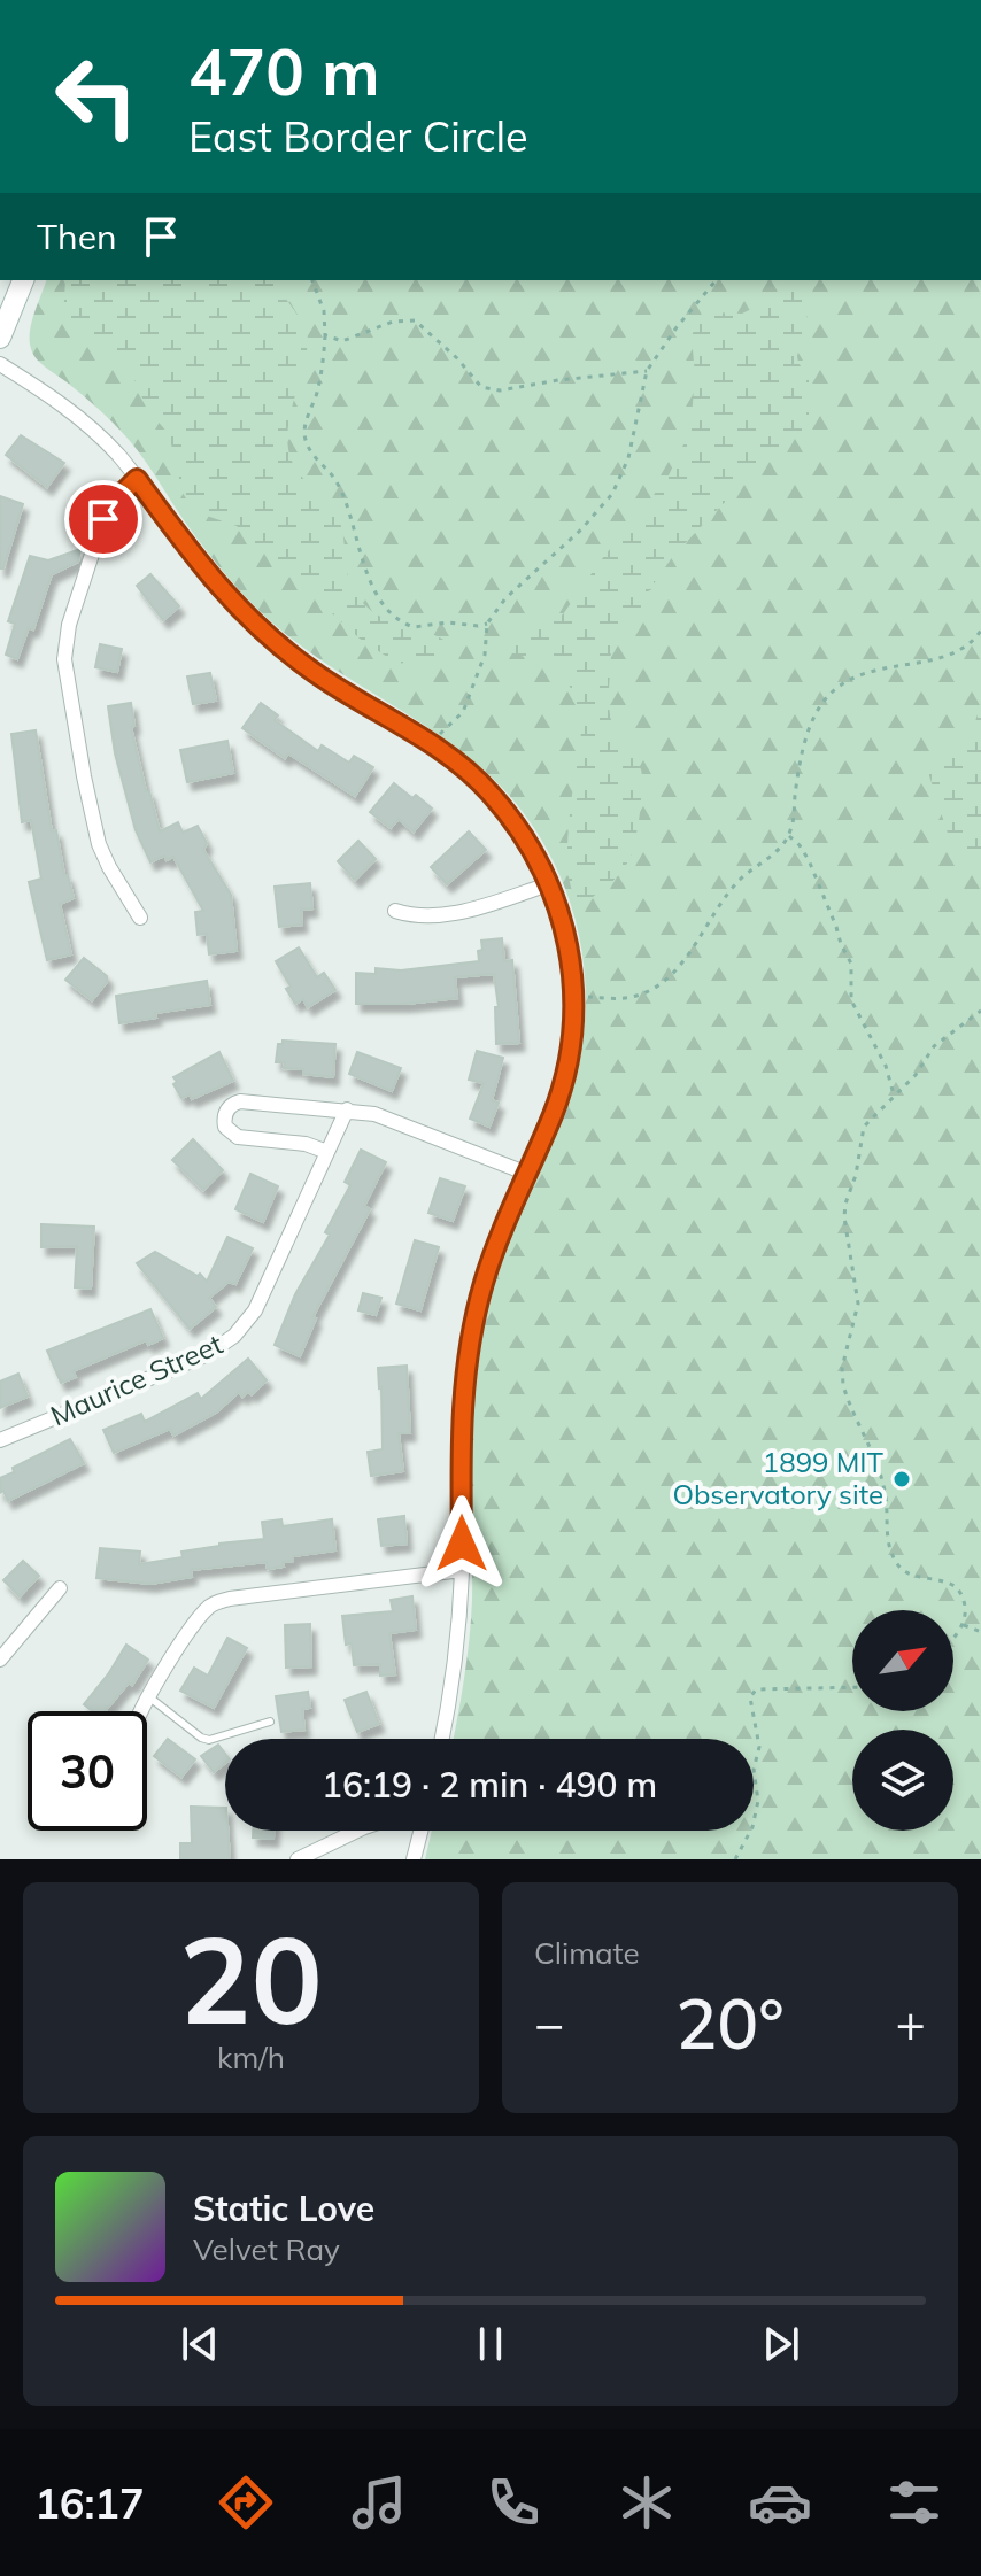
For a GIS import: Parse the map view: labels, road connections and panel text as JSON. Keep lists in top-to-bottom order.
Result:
{
  "streets": {
    "street": ["Maurice Street"]
  },
  "places": ["1899 MIT Observatory site"],
  "north": "top right",
  "page": {
    "turn": ["470 m", "East Border Circle"],
    "then": "Then",
    "limit": "30",
    "trip": "16:19 · 2 min · 490 m",
    "tile": [
      ["20", "km/h"],
      "Climate"
    ],
    "heat": ["−", "20°", "+"],
    "song": ["Static Love", "Velvet Ray"],
    "tabs": "16:17"
  }
}
